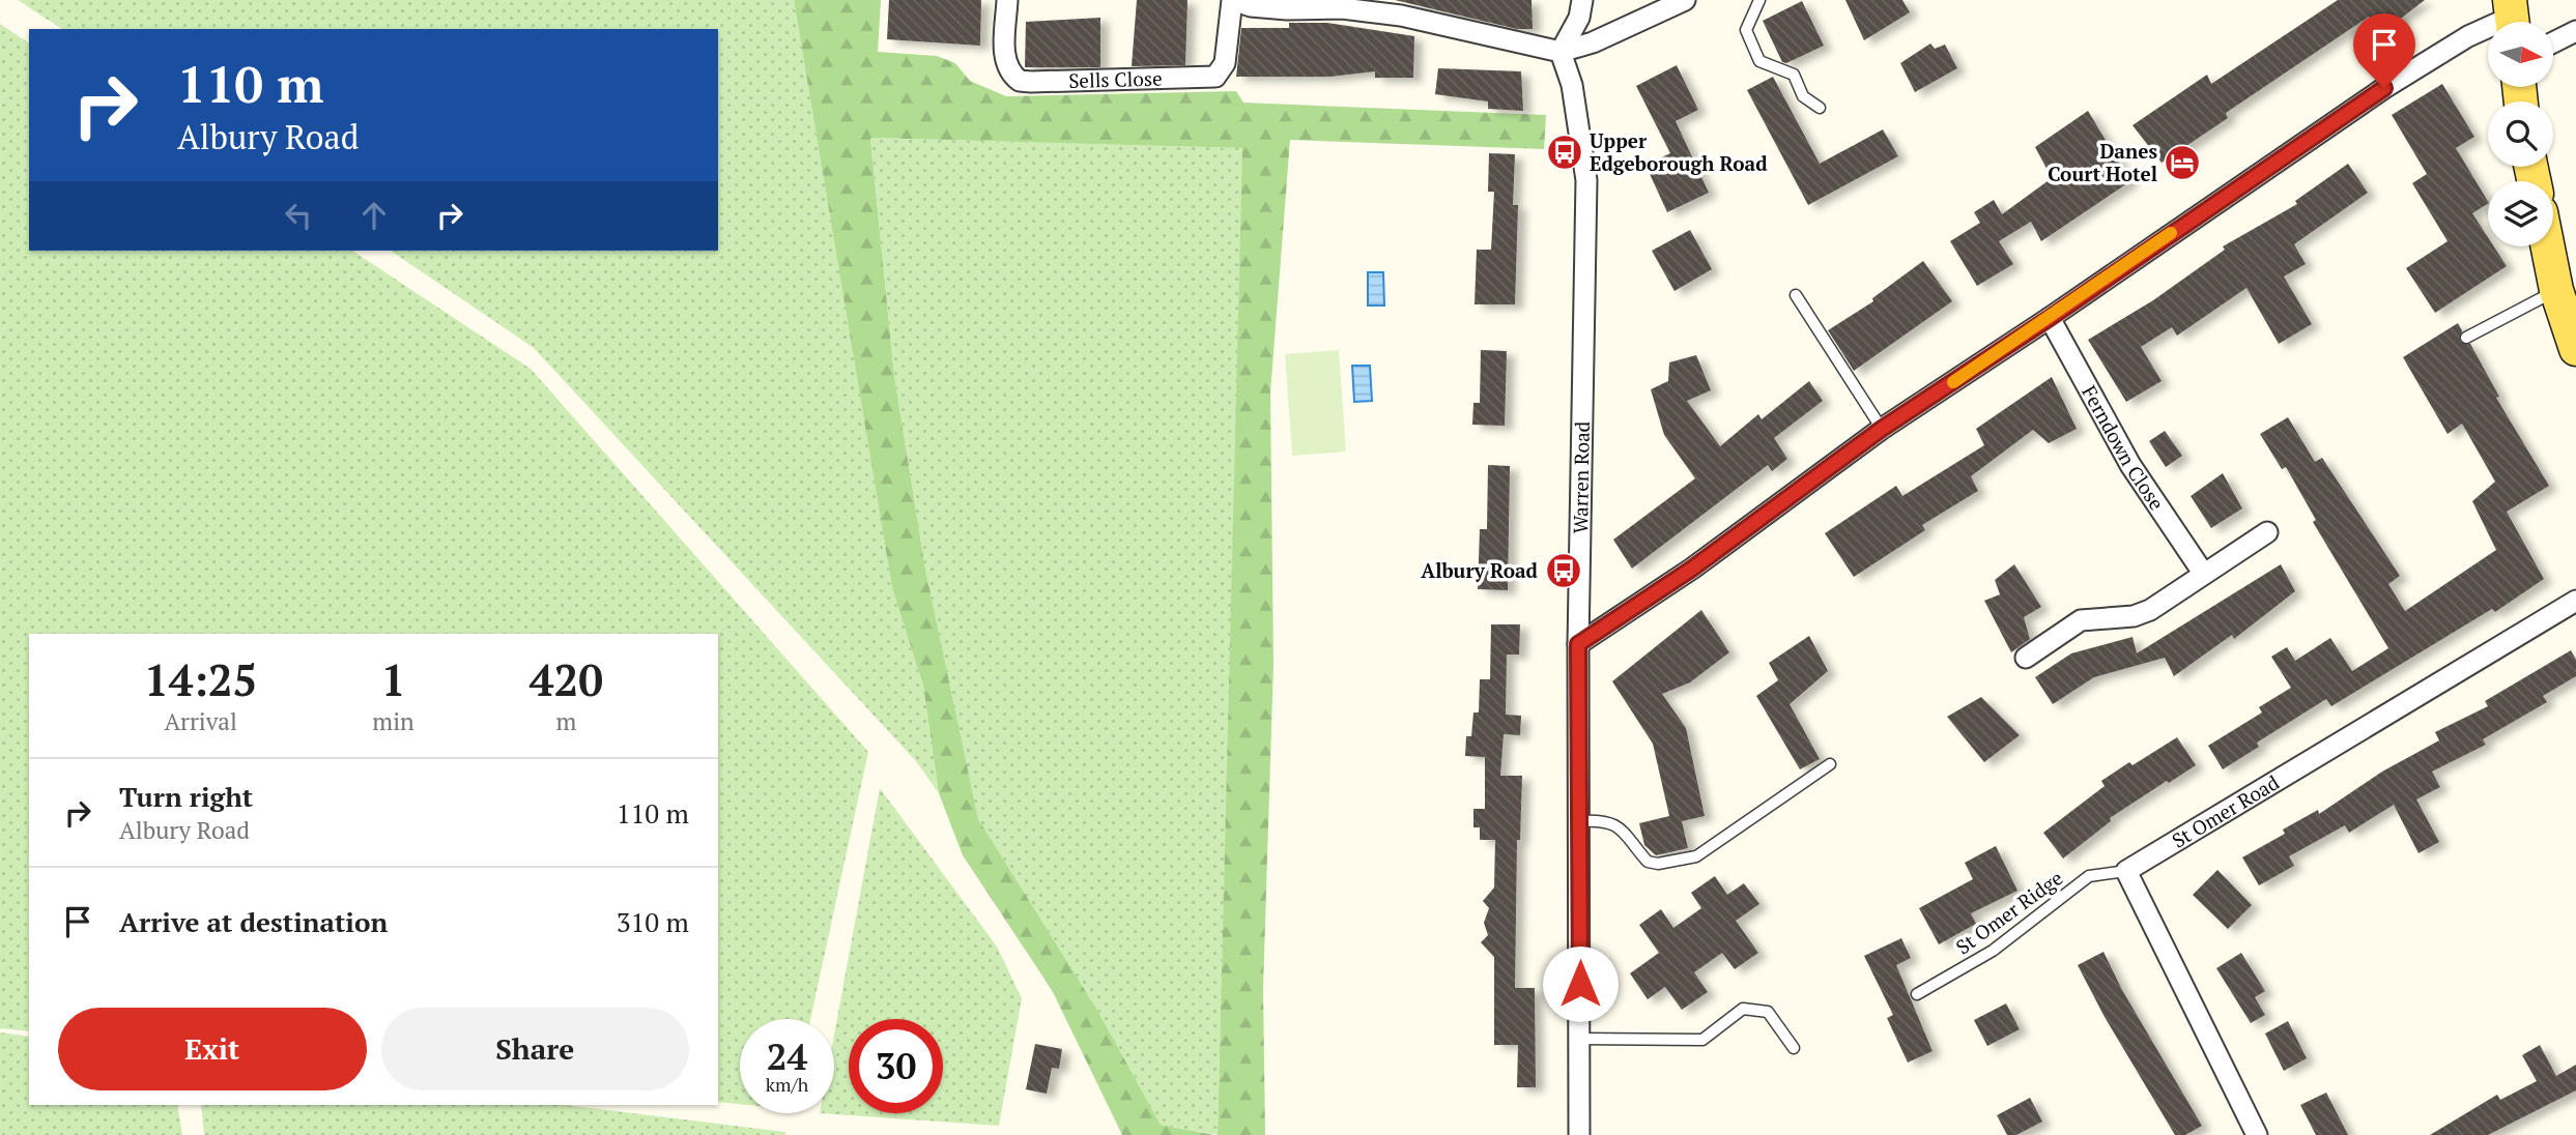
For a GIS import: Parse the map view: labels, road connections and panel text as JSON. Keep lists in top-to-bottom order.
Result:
{
  "streets": {
    "street": [
      "Sells Close",
      "Ferndown Close",
      "Warren Road",
      "St Omer Road"
    ],
    "lane": ["St Omer Ridge"]
  },
  "crossings": [
    ["St Omer Road", "St Omer Ridge"]
  ],
  "places": {
    "bus stop": ["Upper Edgeborough Road", "Albury Road"],
    "hotel": ["Danes Court Hotel"]
  },
  "north": "right",
  "page": {
    "turn": ["110 m", "Albury Road"],
    "eta": [
      "14:25",
      "Arrival",
      "1",
      "min",
      "420",
      "m"
    ],
    "list": [
      {
        "name": "Turn right",
        "note": "Albury Road",
        "value": "110 m"
      },
      {
        "name": "Arrive at destination",
        "value": "310 m"
      }
    ],
    "buttons": ["Exit", "Share"],
    "speed": "24 km/h",
    "limit": "30"
  }
}
